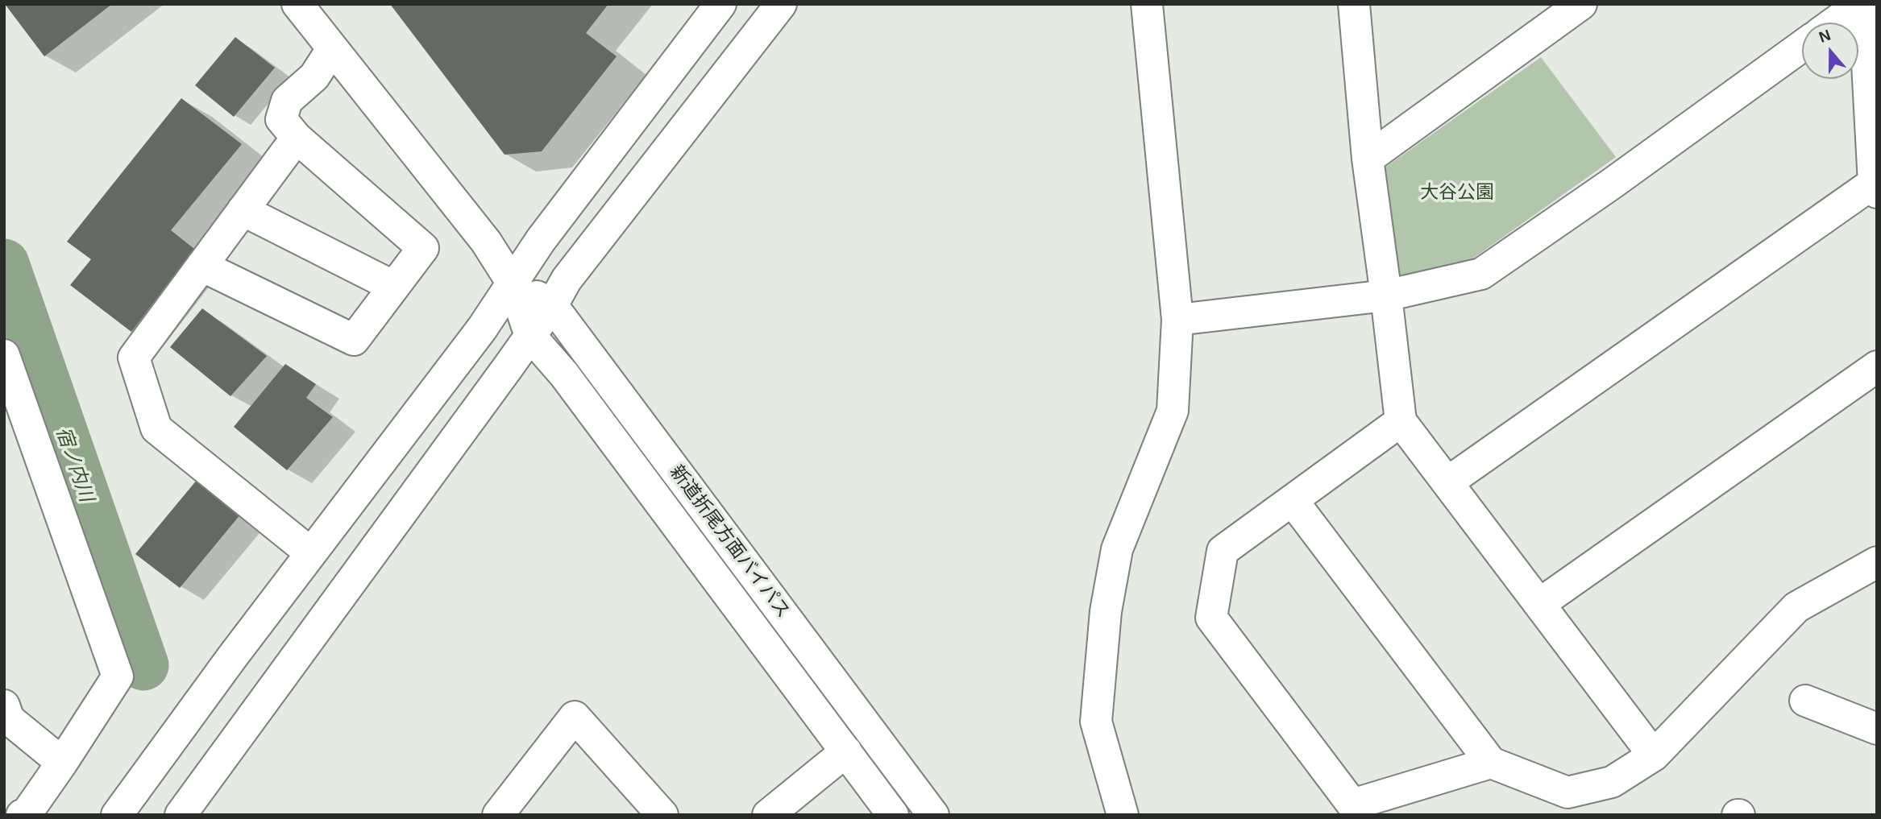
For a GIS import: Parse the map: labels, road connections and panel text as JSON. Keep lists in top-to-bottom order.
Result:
{
  "streets": {
    "street": ["新道折尾方面バイパス"]
  },
  "water": ["宿ノ内川"],
  "parks": ["大谷公園"],
  "north": "top"
}
